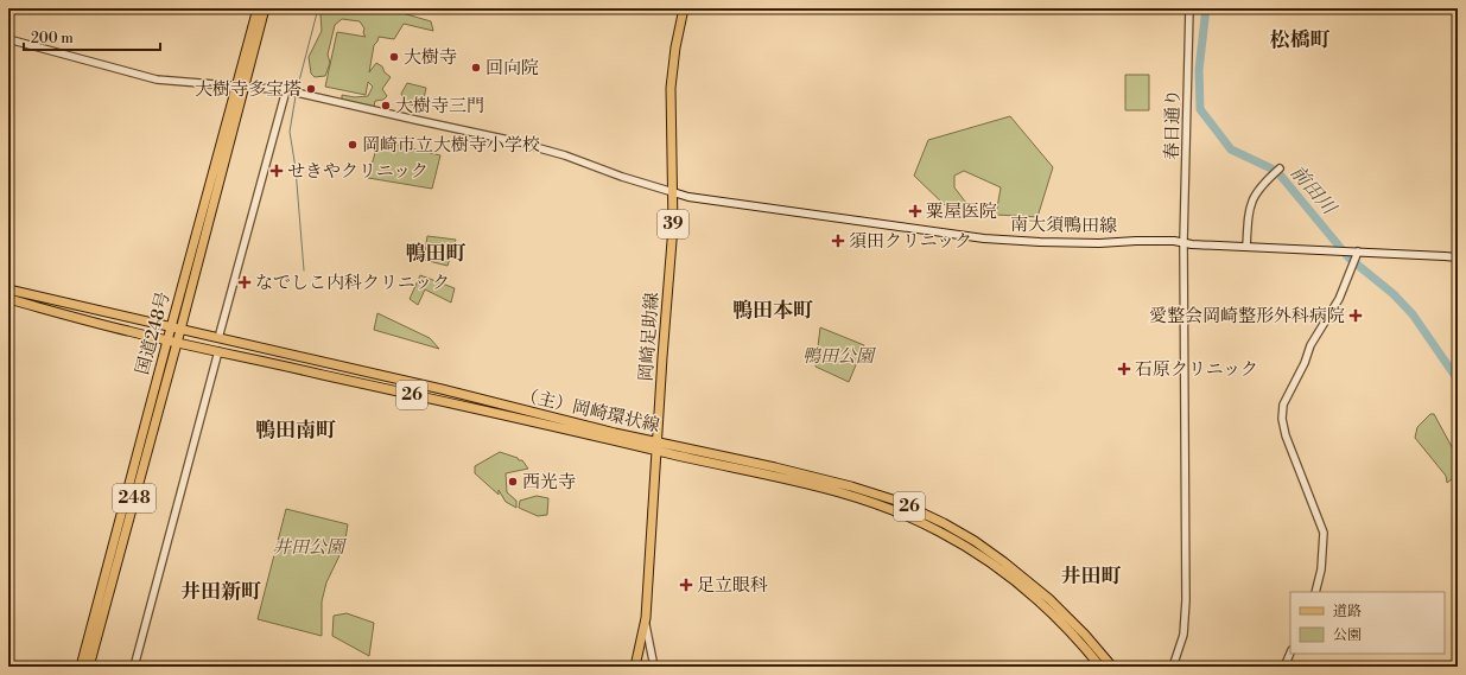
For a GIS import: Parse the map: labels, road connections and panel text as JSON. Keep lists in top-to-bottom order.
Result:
{
  "streets": {
    "main road": [
      "39",
      "南大須鴨田線",
      "国道248号",
      "岡崎足助線",
      "26",
      "（主）岡崎環状線",
      "248"
    ],
    "street": ["春日通り"]
  },
  "crossings": [
    ["春日通り", "南大須鴨田線"],
    ["南大須鴨田線", "岡崎足助線"],
    ["国道248号", "（主）岡崎環状線"],
    ["岡崎足助線", "（主）岡崎環状線"]
  ],
  "districts": [
    "松橋町",
    "鴨田町",
    "鴨田本町",
    "鴨田南町",
    "井田町",
    "井田新町"
  ],
  "water": ["前田川"],
  "parks": ["鴨田公園", "井田公園"],
  "places": {
    "other": [
      "大樹寺",
      "回向院",
      "大樹寺多宝塔",
      "大樹寺三門",
      "岡崎市立大樹寺小学校",
      "西光寺"
    ],
    "health": [
      "せきやクリニック",
      "粟屋医院",
      "須田クリニック",
      "なでしこ内科クリニック",
      "愛整会岡崎整形外科病院",
      "石原クリニック",
      "足立眼科"
    ]
  },
  "legend": ["道路", "公園"],
  "scale_bar": "200 m"
}
